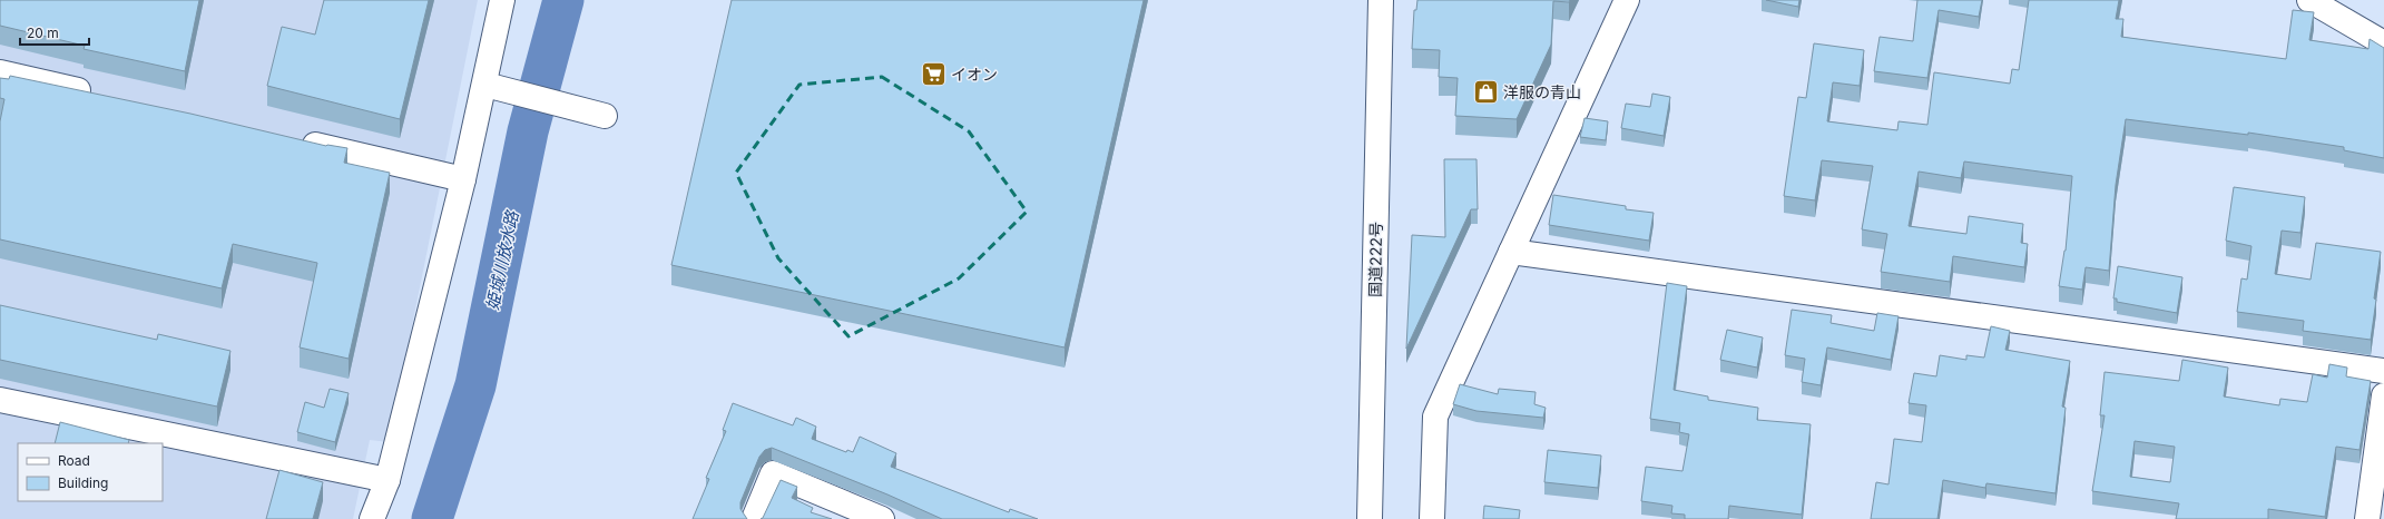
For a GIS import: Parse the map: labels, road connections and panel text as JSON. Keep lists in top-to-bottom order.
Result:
{
  "streets": {
    "main road": ["国道222号"]
  },
  "water": ["姫城川放水路"],
  "places": {
    "supermarket": ["イオン"],
    "shop": ["洋服の青山"]
  },
  "legend": ["Road", "Building"],
  "scale_bar": "20 m"
}
